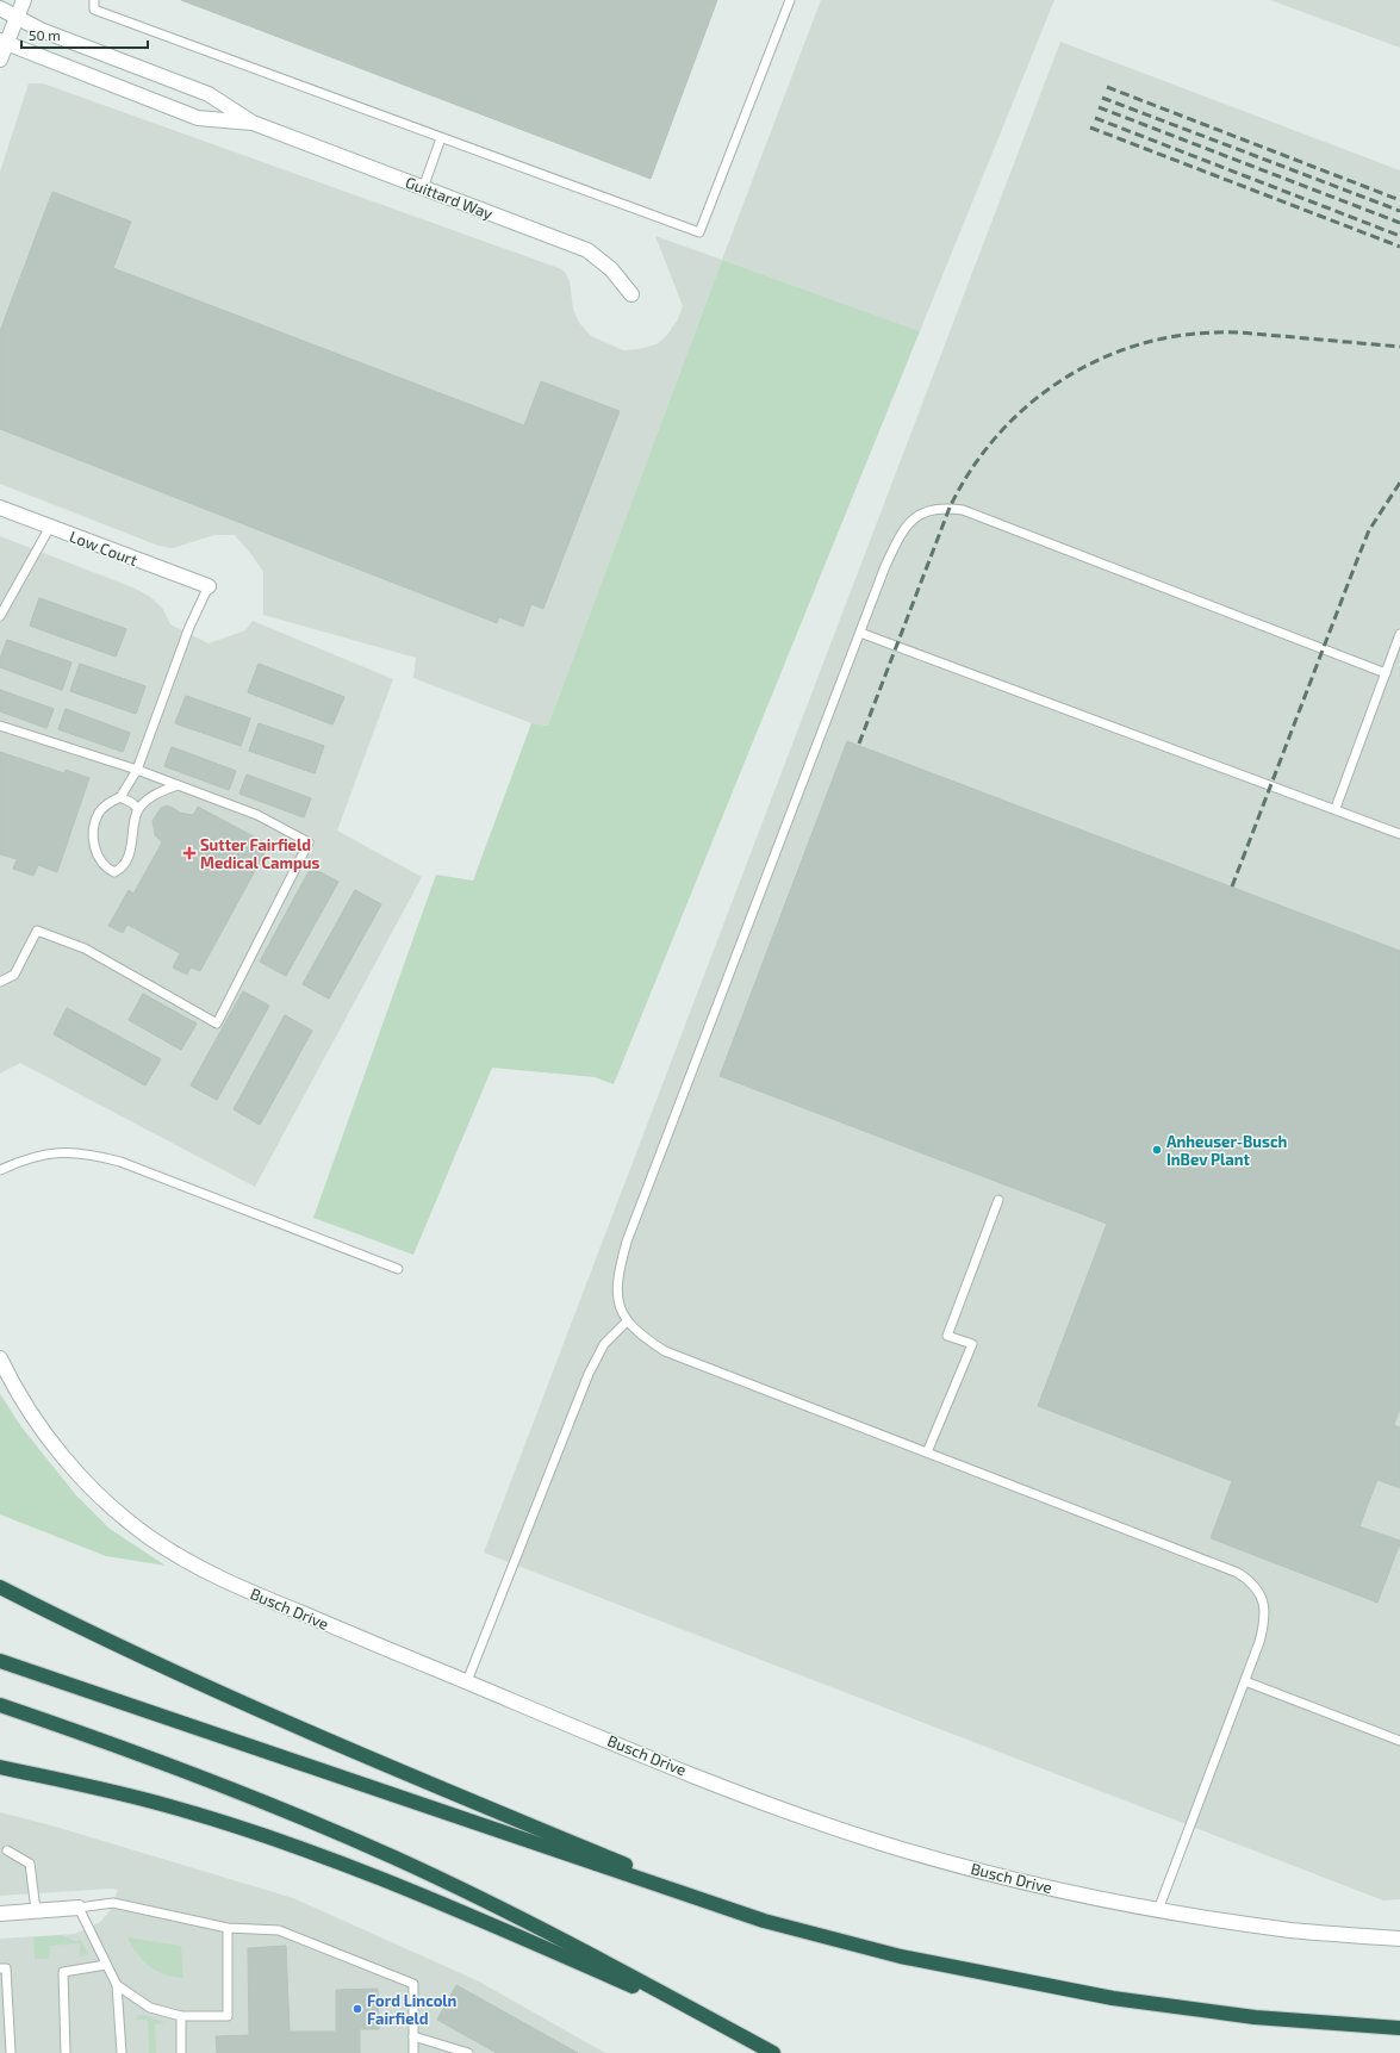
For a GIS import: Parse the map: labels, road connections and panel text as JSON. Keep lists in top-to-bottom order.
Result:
{
  "streets": {
    "street": ["Guittard Way", "Low Court", "Busch Drive"]
  },
  "places": {
    "health": ["Sutter Fairfield Medical Campus"],
    "other": ["Anheuser-Busch InBev Plant", "Ford Lincoln Fairfield"]
  },
  "scale_bar": "50 m"
}
